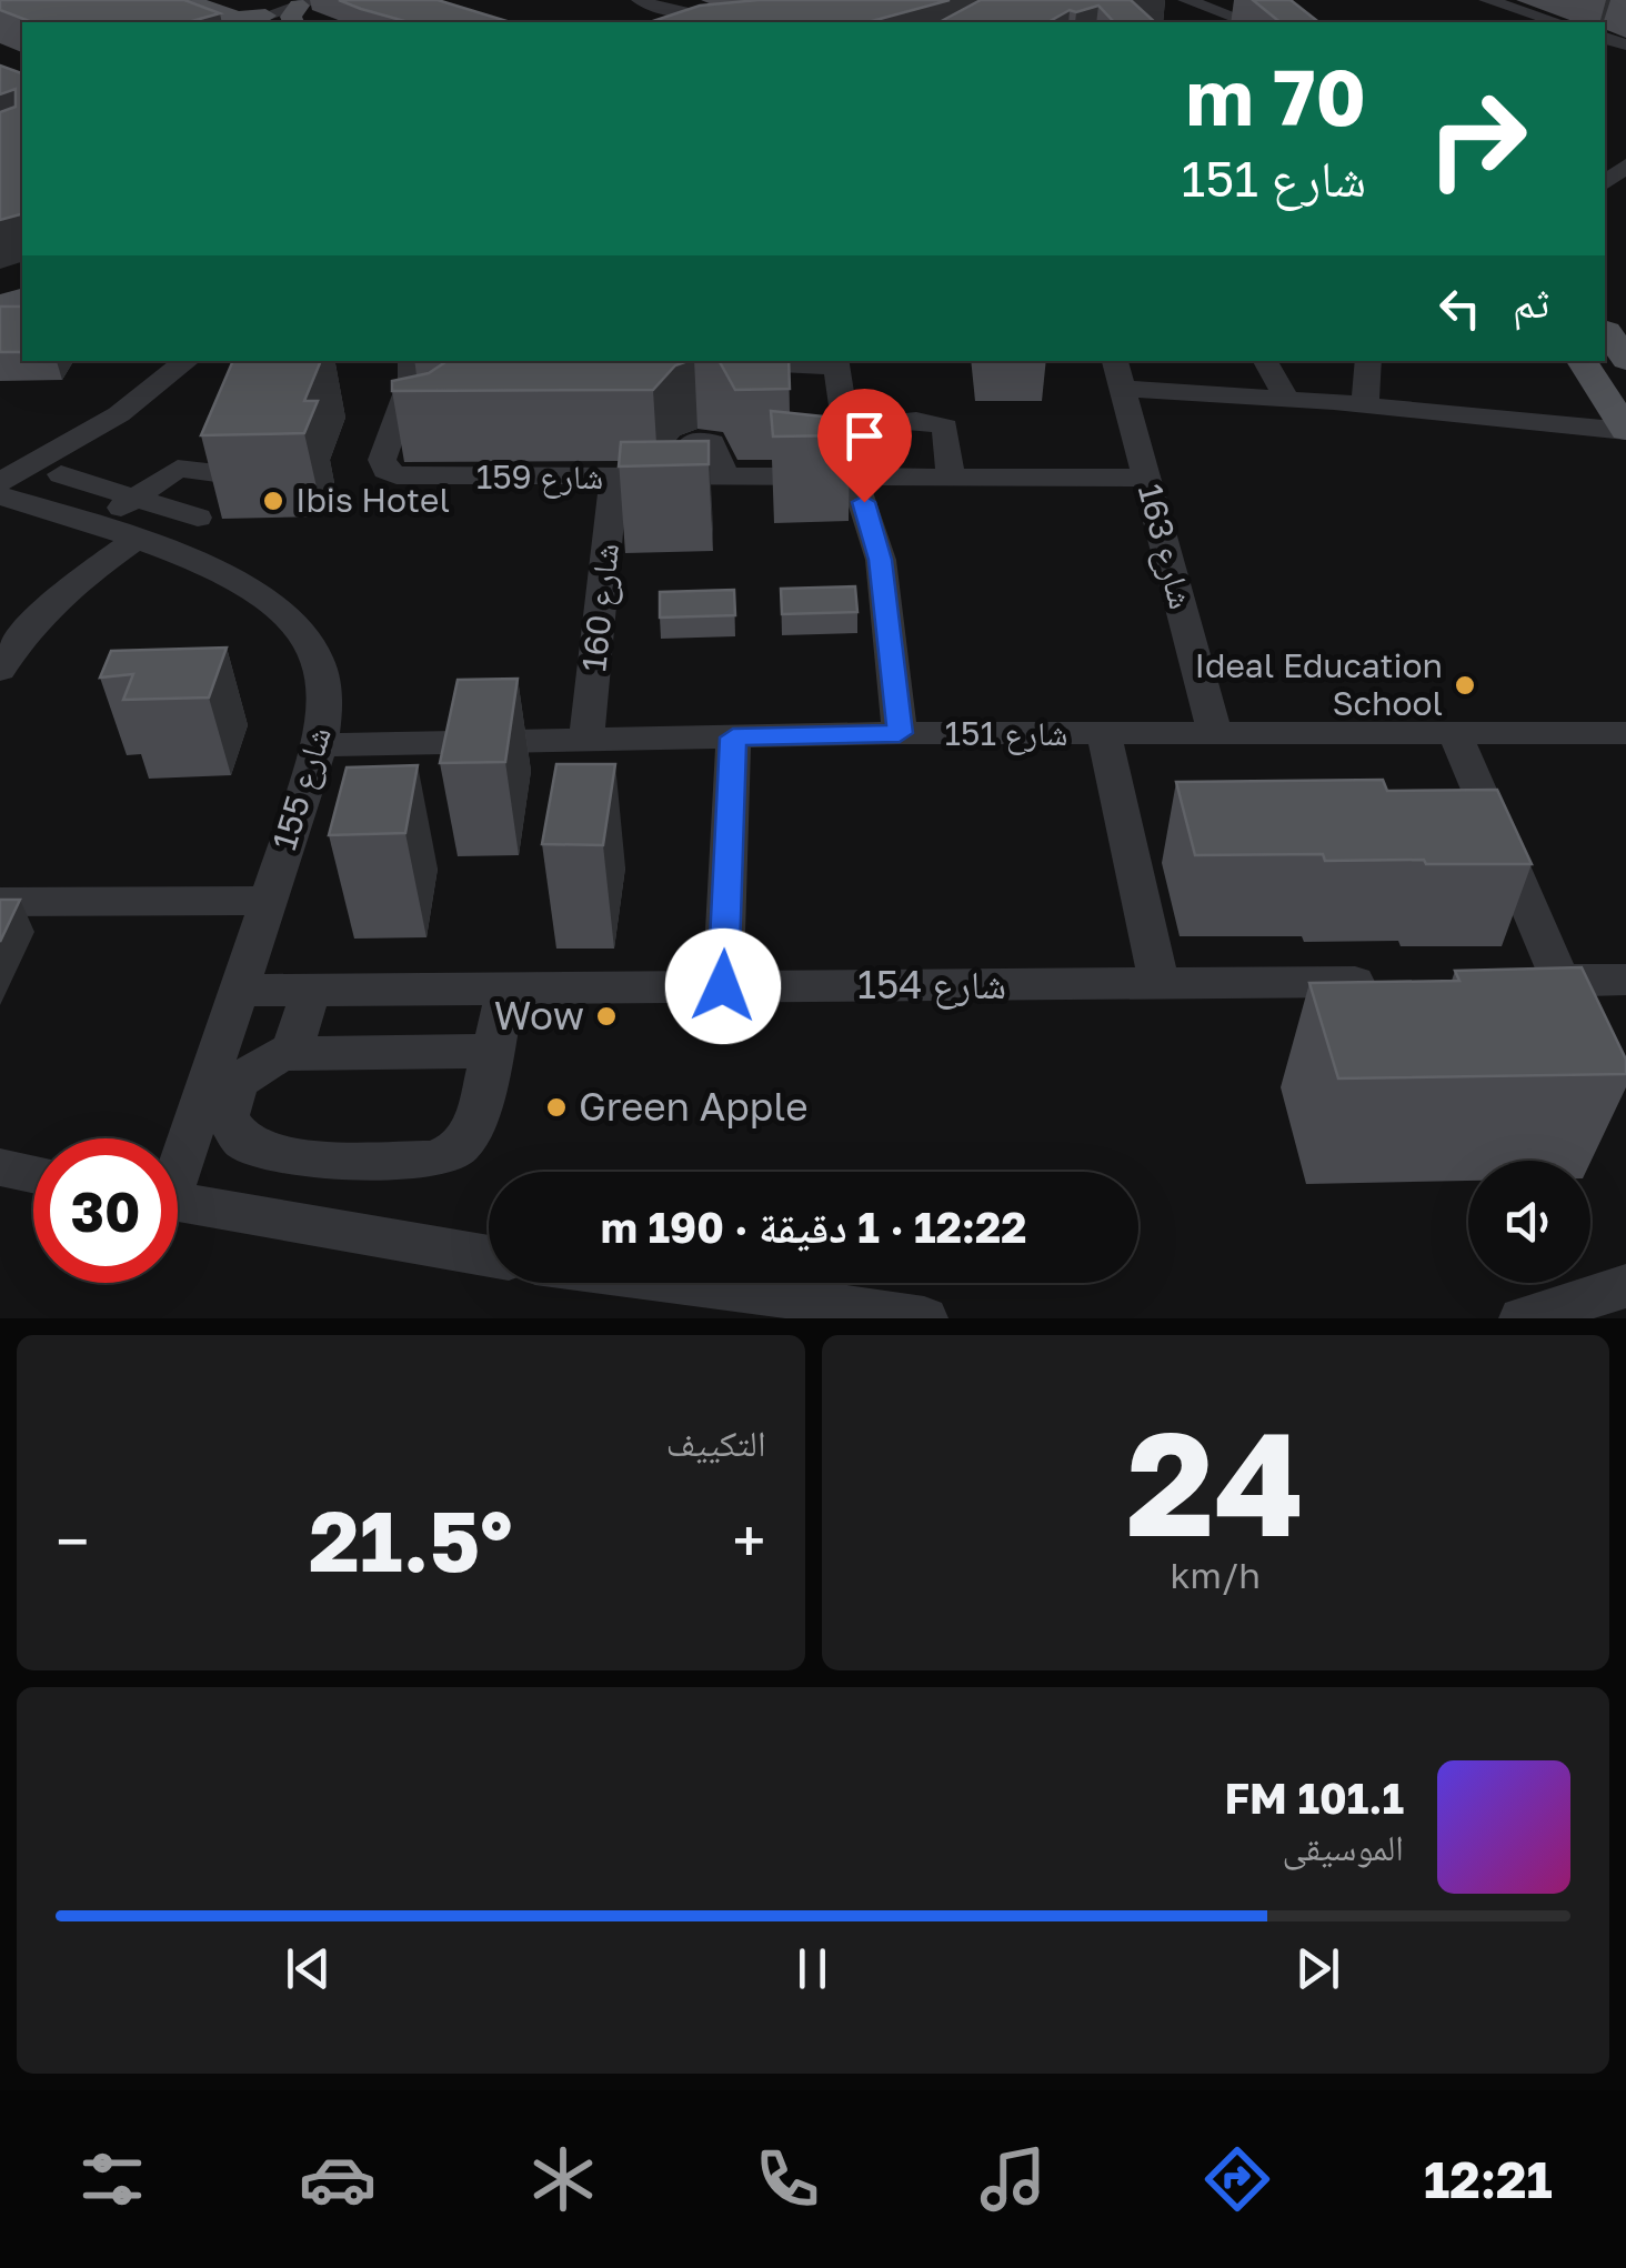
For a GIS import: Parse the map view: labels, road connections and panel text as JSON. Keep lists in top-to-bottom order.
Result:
{
  "streets": {
    "street": [
      "شارع 159",
      "شارع 163",
      "شارع 160",
      "شارع 151",
      "شارع 155",
      "شارع 154"
    ]
  },
  "crossings": [
    ["شارع 159", "شارع 163"],
    ["شارع 159", "شارع 160"],
    ["شارع 163", "شارع 151"],
    ["شارع 160", "شارع 151"],
    ["شارع 151", "شارع 155"],
    ["شارع 155", "شارع 154"]
  ],
  "places": [
    "Ibis Hotel",
    "Ideal Education School",
    "Wow",
    "Green Apple"
  ],
  "page": {
    "turn": ["70 m", "شارع 151"],
    "then": "ثم",
    "limit": "30",
    "trip": "12:22 · 1 دقيقة · 190 m",
    "tile": [
      ["24", "km/h"],
      "التكييف"
    ],
    "heat": ["−", "21.5°", "+"],
    "song": ["101.1 FM", "الموسيقى"],
    "tabs": "12:21"
  }
}
